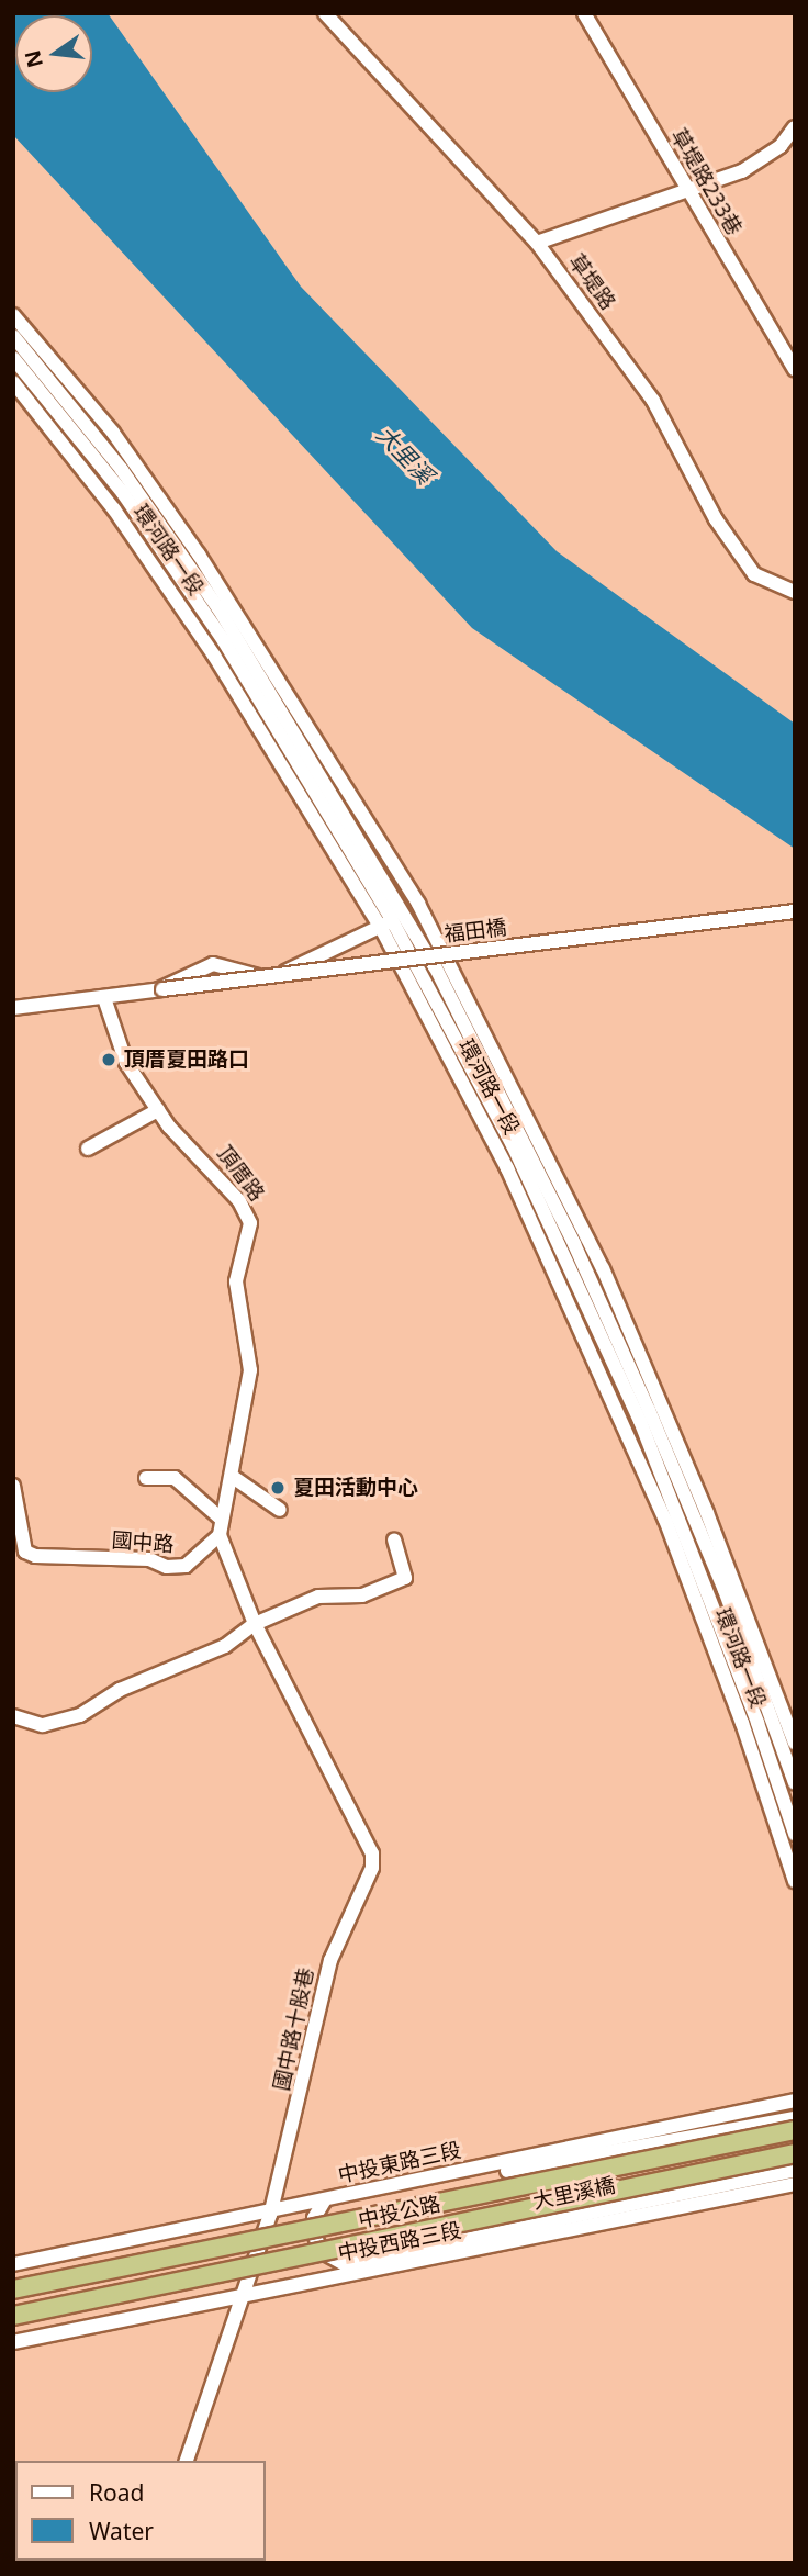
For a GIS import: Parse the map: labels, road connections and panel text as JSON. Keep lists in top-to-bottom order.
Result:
{
  "streets": {
    "main road": ["中投公路"],
    "street": [
      "草堤路233巷",
      "草堤路",
      "環河路一段",
      "福田橋",
      "頂厝路",
      "國中路",
      "國中路十股巷",
      "中投東路三段",
      "大里溪橋",
      "中投西路三段"
    ]
  },
  "crossings": [
    ["福田橋", "頂厝路"],
    ["頂厝路", "國中路"],
    ["國中路十股巷", "中投東路三段"],
    ["國中路十股巷", "中投西路三段"],
    ["中投東路三段", "大里溪橋"]
  ],
  "water": ["大里溪"],
  "places": ["頂厝夏田路口", "夏田活動中心"],
  "legend": ["Road", "Water"],
  "north": "left"
}
